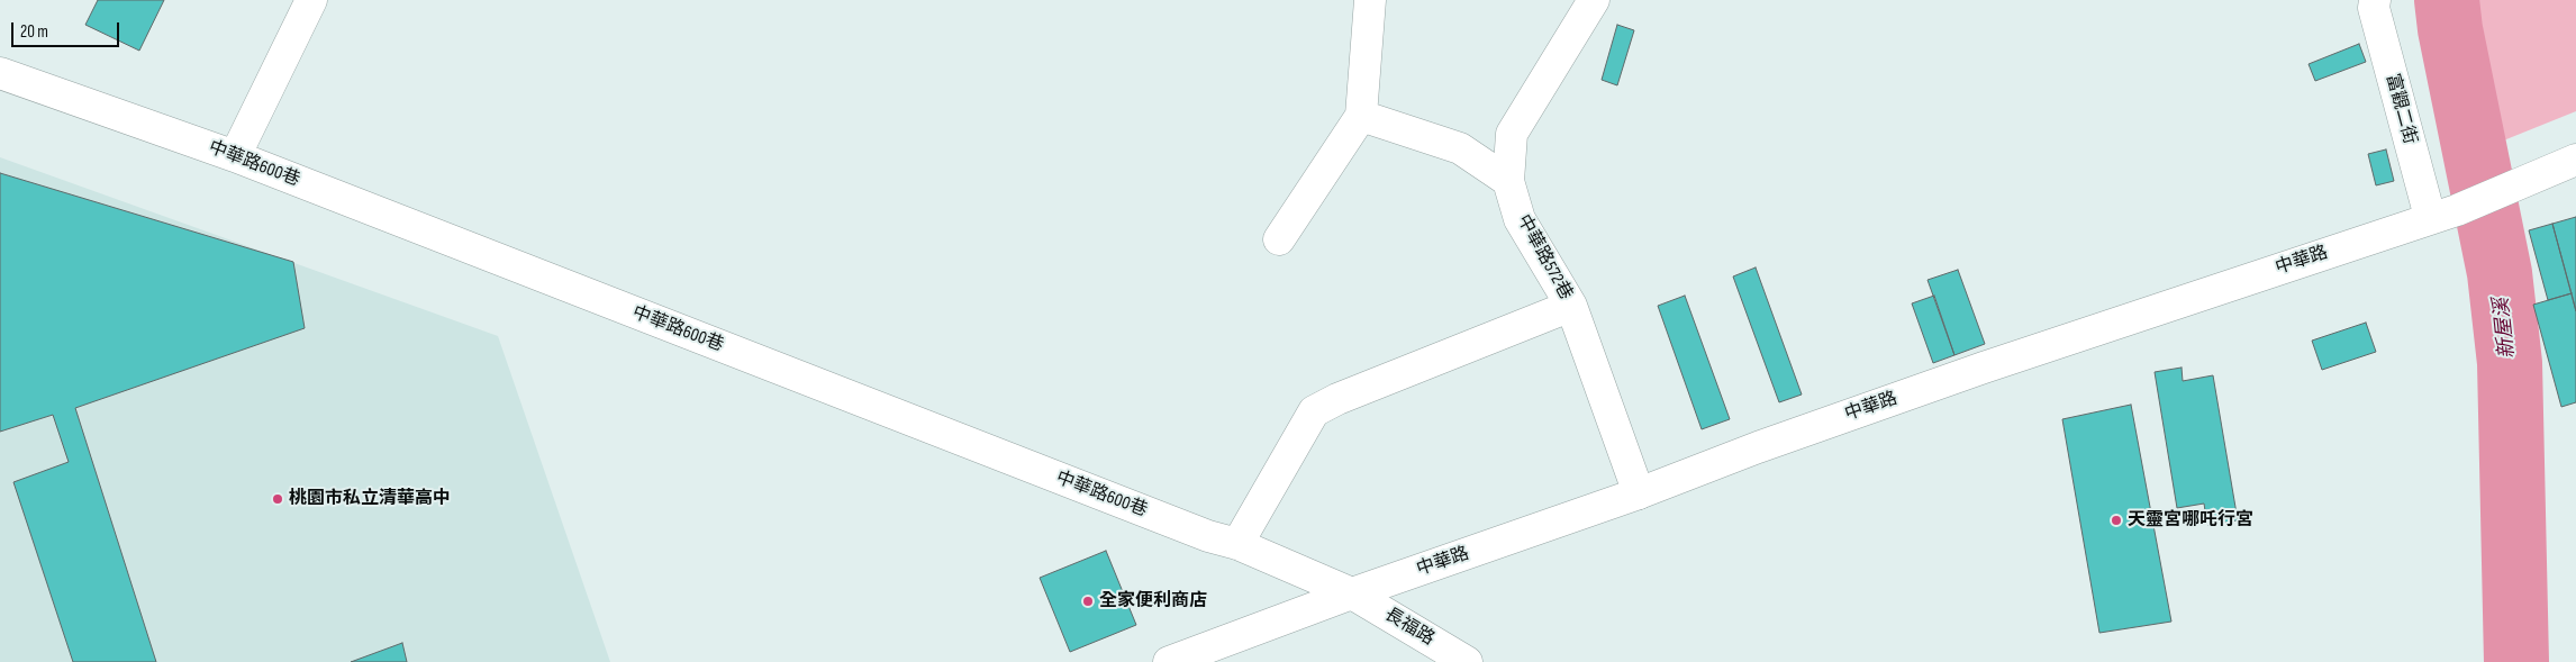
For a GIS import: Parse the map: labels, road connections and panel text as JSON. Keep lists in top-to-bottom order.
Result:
{
  "streets": {
    "street": [
      "富觀二街",
      "中華路600巷",
      "中華路572巷",
      "中華路",
      "長福路"
    ]
  },
  "crossings": [
    ["富觀二街", "中華路"],
    ["中華路600巷", "中華路"],
    ["中華路600巷", "長福路"],
    ["中華路572巷", "中華路"],
    ["中華路", "長福路"]
  ],
  "water": ["新屋溪"],
  "places": ["桃園市私立清華高中", "天靈宮哪吒行宮", "全家便利商店"],
  "scale_bar": "20 m"
}
